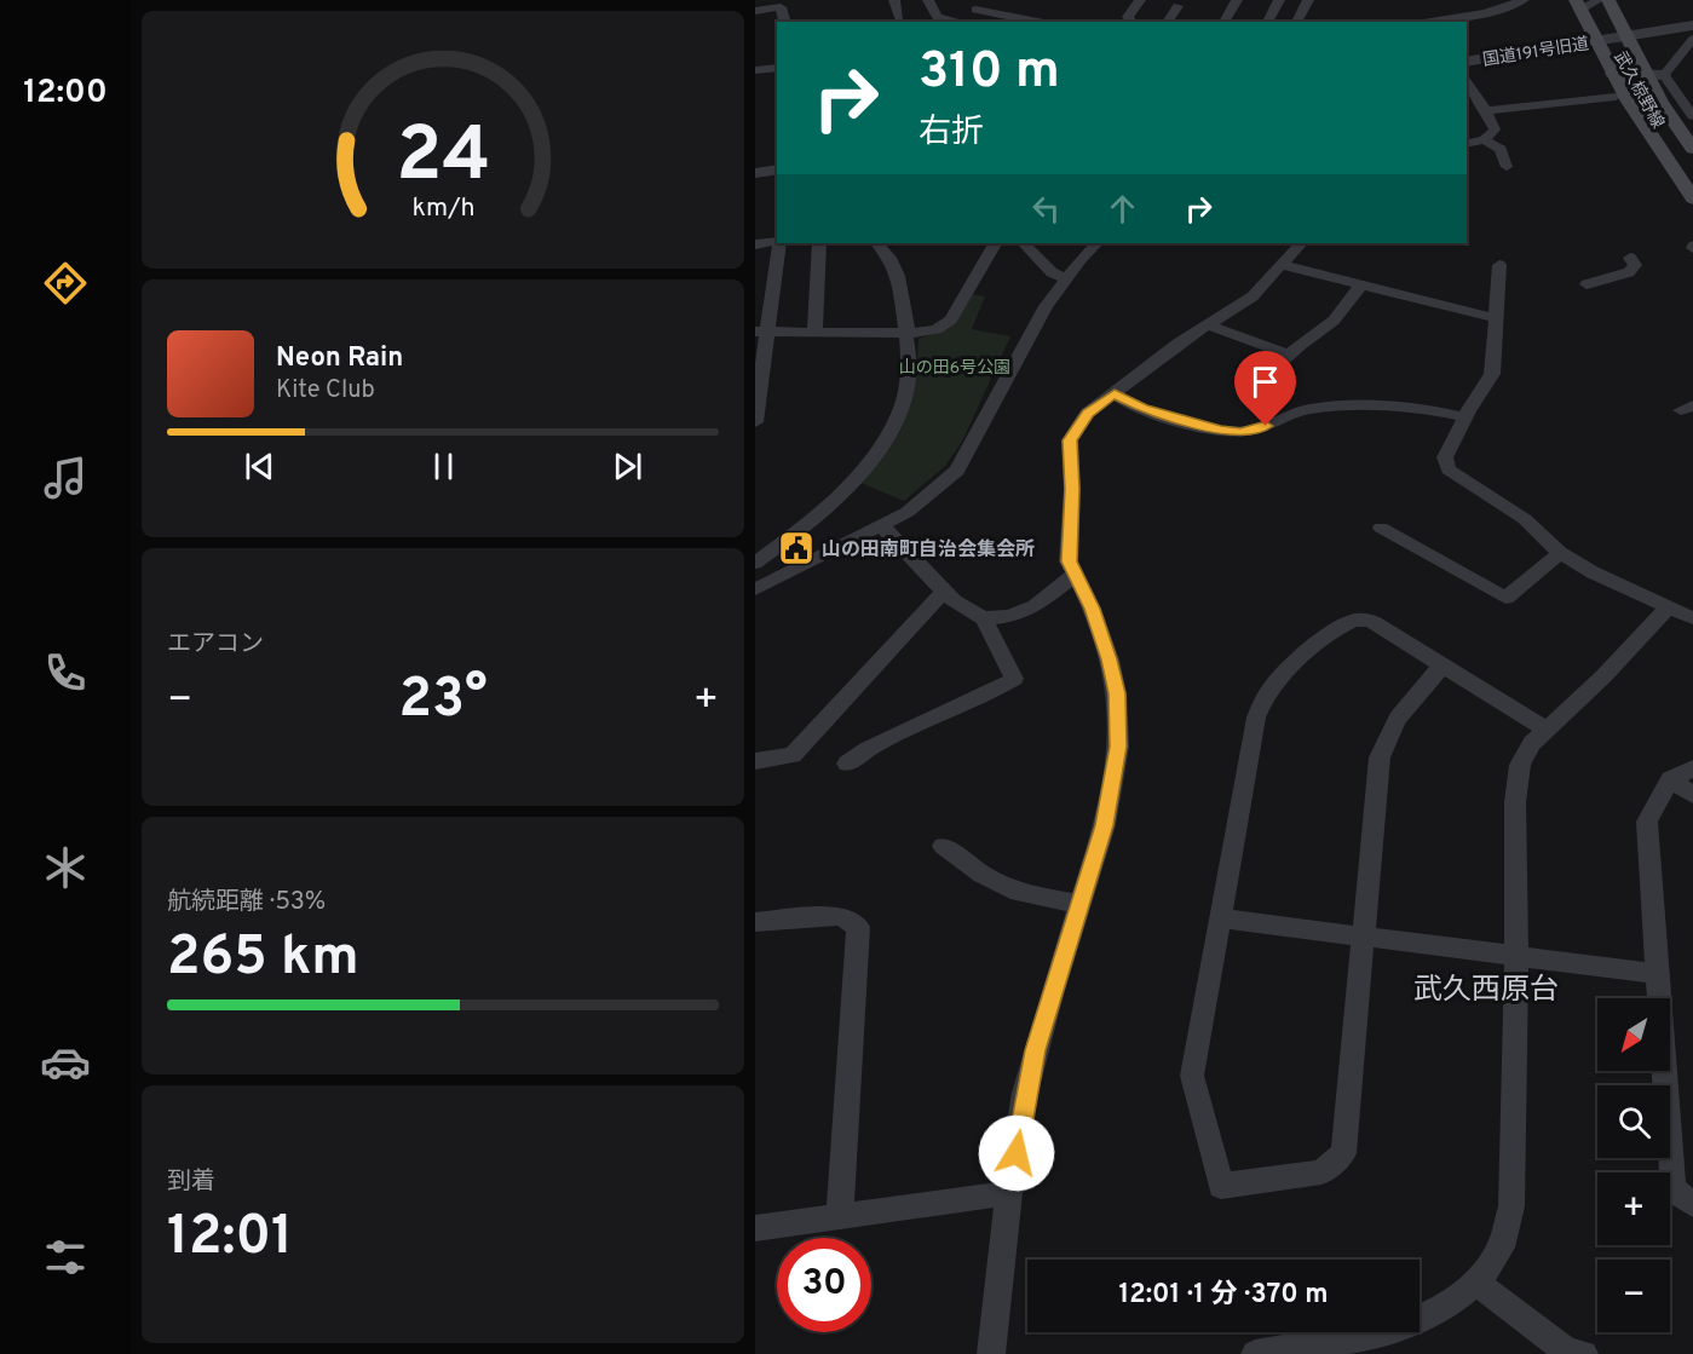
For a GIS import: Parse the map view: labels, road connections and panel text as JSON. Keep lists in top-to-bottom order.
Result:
{
  "streets": {
    "main road": ["武久椋野線"],
    "street": ["国道191号旧道"]
  },
  "districts": ["武久西原台"],
  "parks": ["山の田6号公園"],
  "places": {
    "public building": ["山の田南町自治会集会所"]
  },
  "north": "bottom left",
  "page": {
    "tabs": "12:00",
    "turn": ["310 m", "右折"],
    "song": ["Neon Rain", "Kite Club"],
    "tile": [
      "エアコン",
      ["航続距離 · 53%", "265 km"],
      ["到着", "12:01"]
    ],
    "heat": ["−", "23°", "+"],
    "map_buttons": ["+", "−"],
    "limit": "30",
    "trip": "12:01 · 1 分 · 370 m",
    "gauge": ["24", "km/h"]
  }
}
